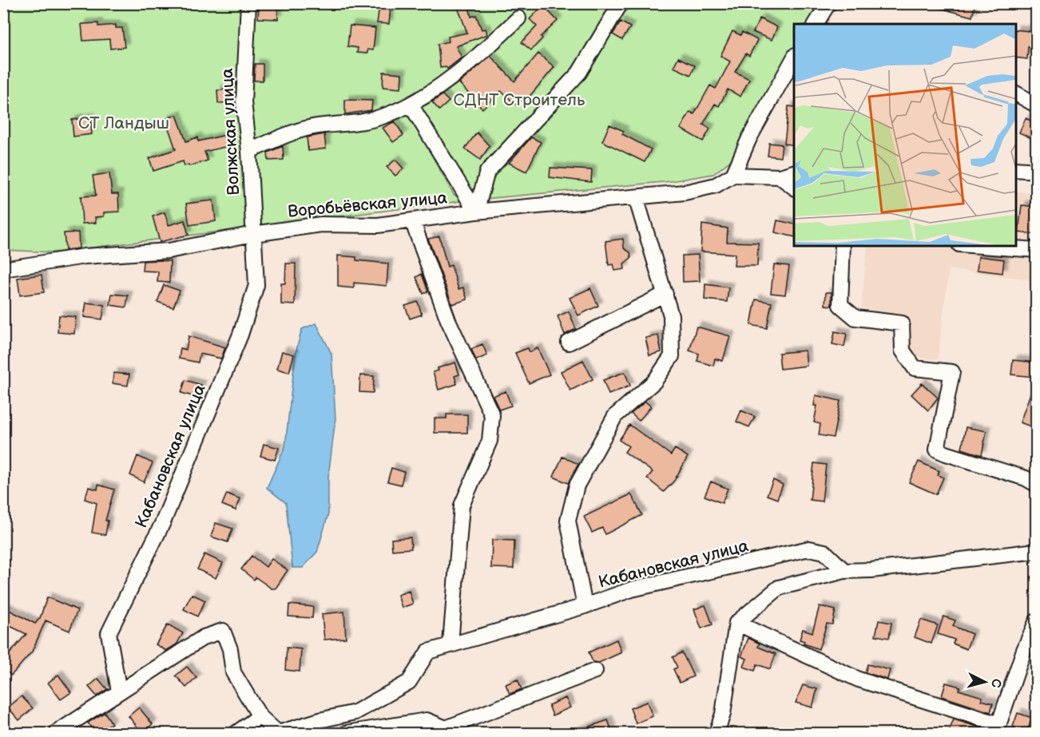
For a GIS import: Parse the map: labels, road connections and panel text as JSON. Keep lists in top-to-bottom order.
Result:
{
  "streets": {
    "street": ["Волжская улица", "Воробьёвская улица", "Кабановская улица"]
  },
  "crossings": [
    ["Волжская улица", "Воробьёвская улица"],
    ["Волжская улица", "Кабановская улица"],
    ["Воробьёвская улица", "Кабановская улица"]
  ],
  "parks": ["СДНТ Строитель", "СТ Ландыш"],
  "north": "right"
}
